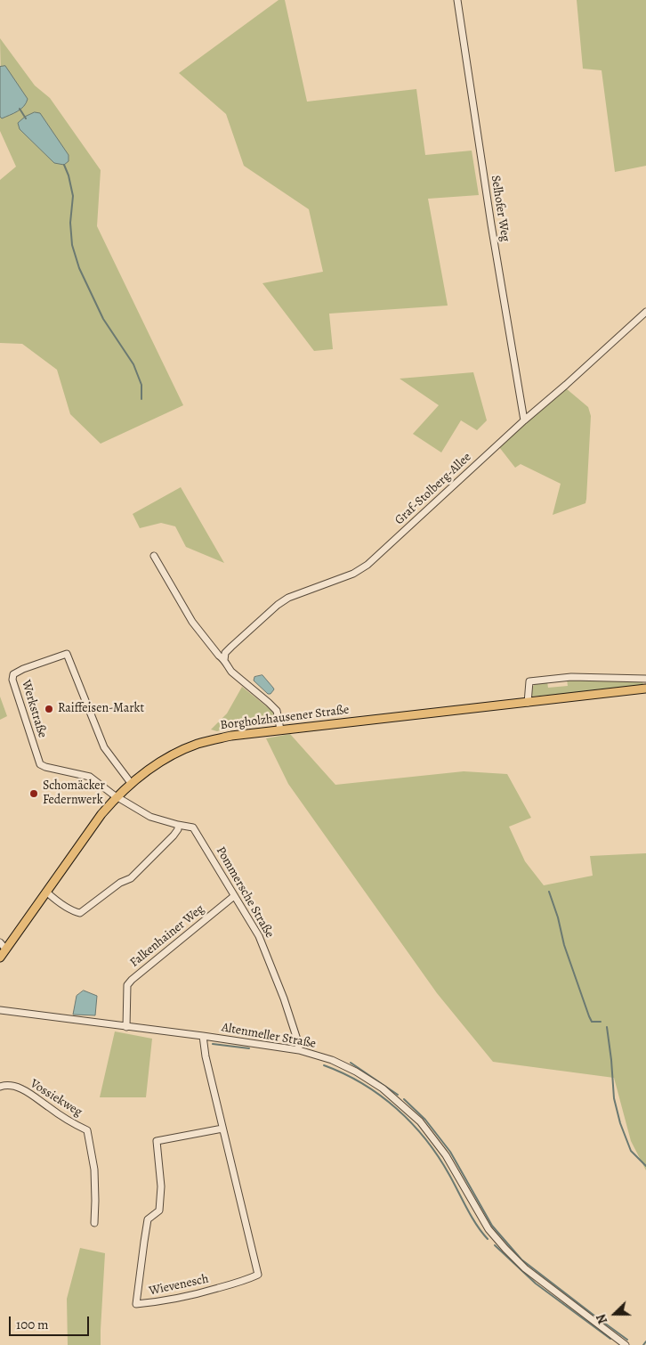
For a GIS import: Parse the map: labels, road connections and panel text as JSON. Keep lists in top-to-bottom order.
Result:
{
  "streets": {
    "main road": ["Borgholzhausener Straße"],
    "street": [
      "Selhofer Weg",
      "Graf-Stolberg-Allee",
      "Werkstraße",
      "Pommersche Straße",
      "Falkenhainer Weg",
      "Altenmeller Straße",
      "Vossiekweg",
      "Wievenesch"
    ]
  },
  "crossings": [
    ["Selhofer Weg", "Graf-Stolberg-Allee"],
    ["Werkstraße", "Borgholzhausener Straße"],
    ["Werkstraße", "Pommersche Straße"],
    ["Borgholzhausener Straße", "Pommersche Straße"],
    ["Pommersche Straße", "Falkenhainer Weg"],
    ["Pommersche Straße", "Altenmeller Straße"],
    ["Falkenhainer Weg", "Altenmeller Straße"],
    ["Altenmeller Straße", "Wievenesch"]
  ],
  "places": ["Raiffeisen-Markt", "Schomäcker Federnwerk"],
  "scale_bar": "100 m",
  "north": "left"
}
